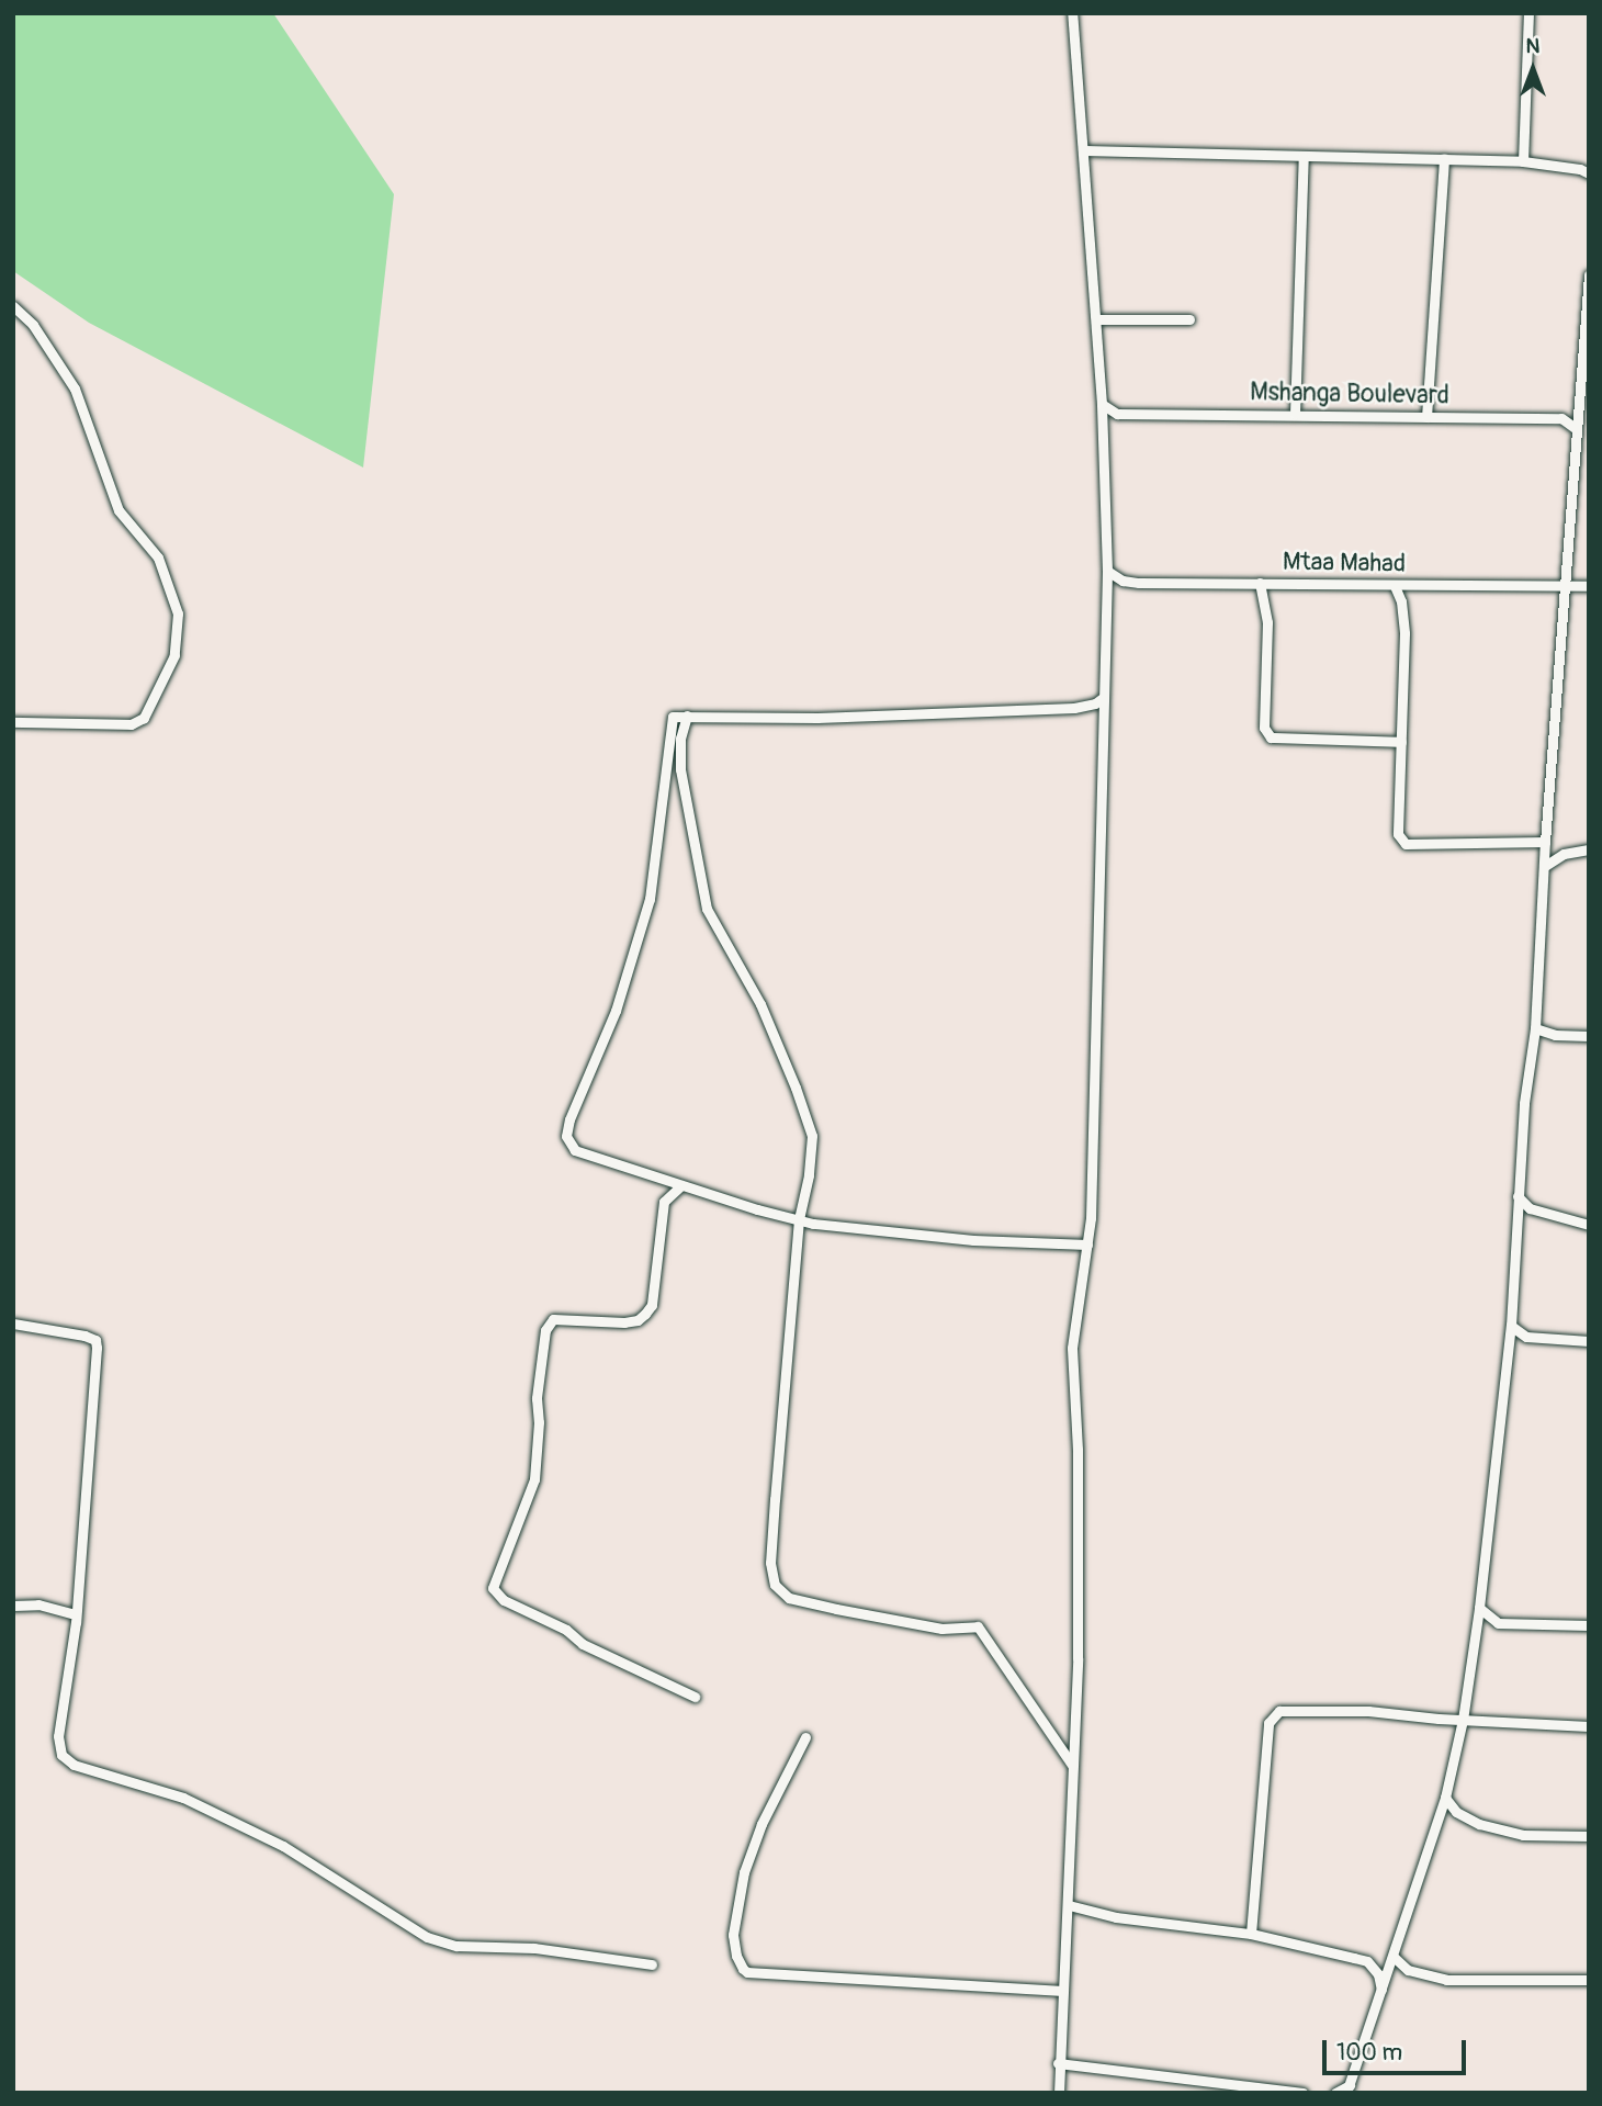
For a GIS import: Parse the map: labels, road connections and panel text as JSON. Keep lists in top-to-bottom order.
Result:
{
  "streets": {
    "street": ["Mshanga Boulevard", "Mtaa Mahad"]
  },
  "scale_bar": "100 m",
  "north": "top"
}
